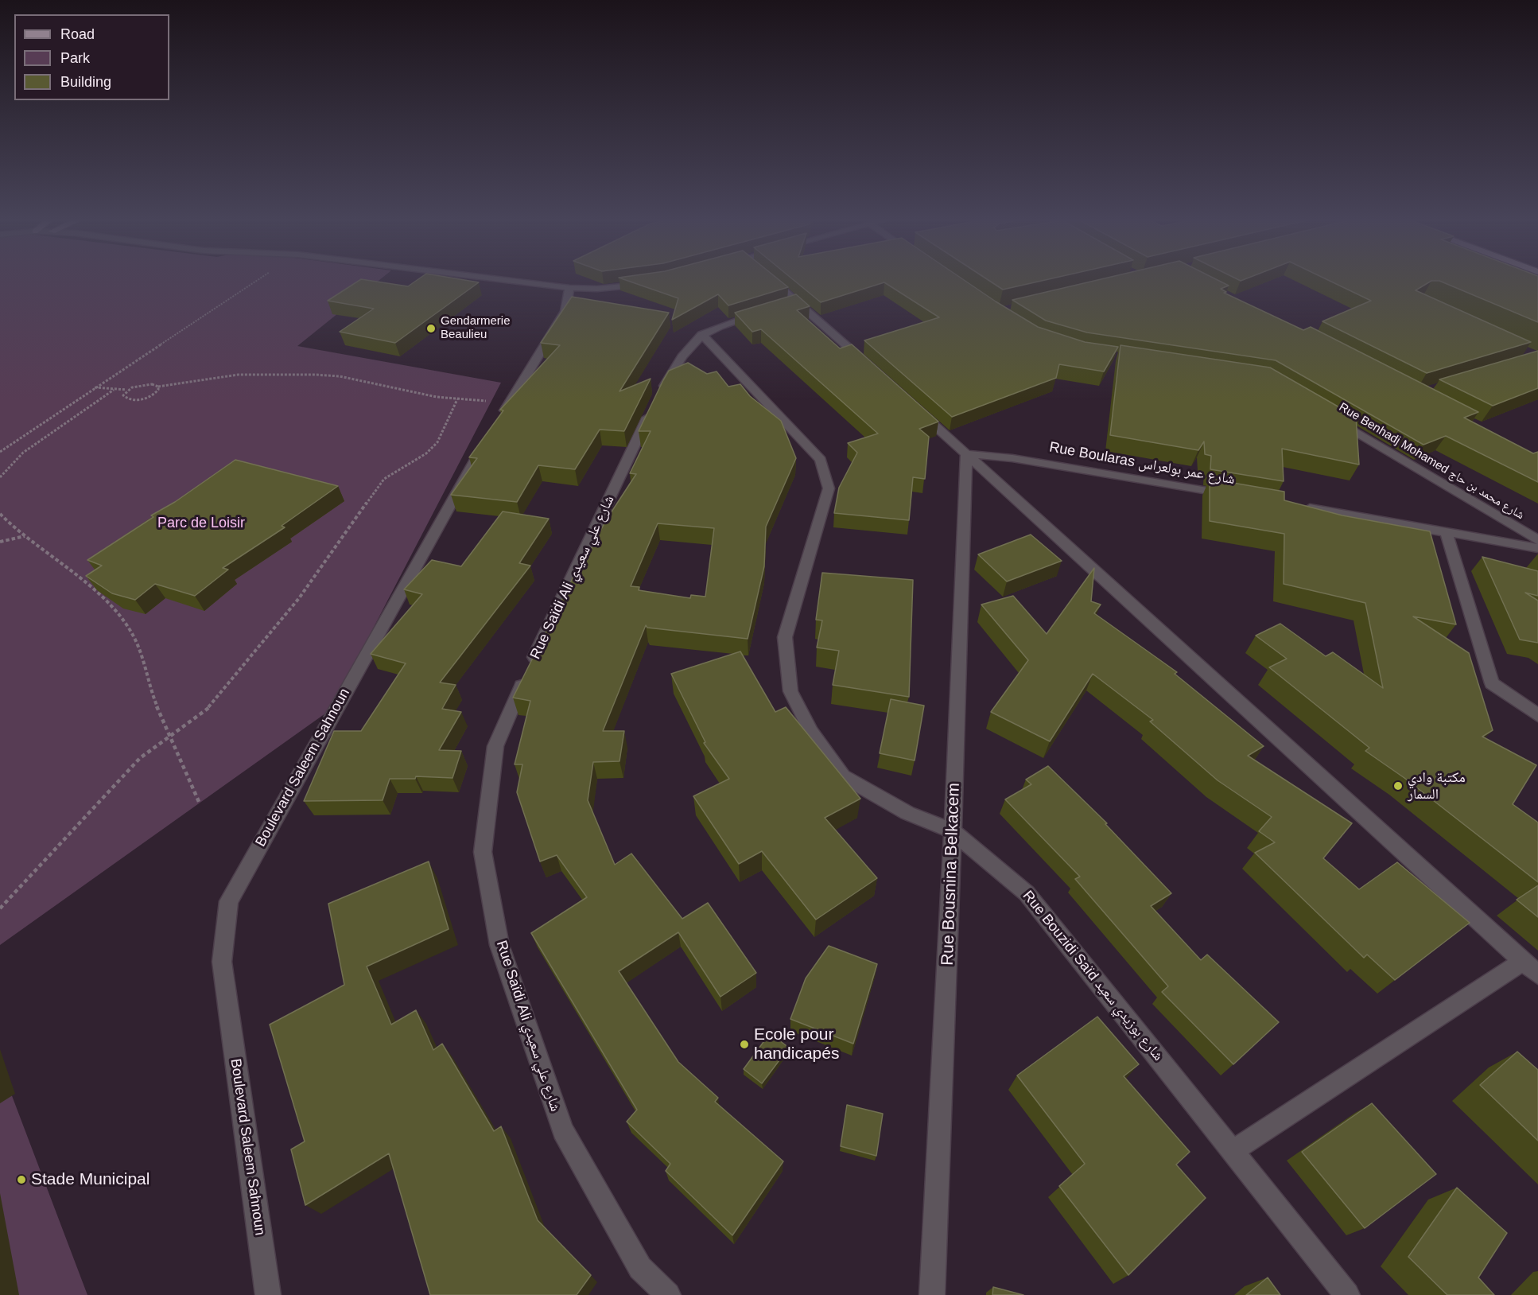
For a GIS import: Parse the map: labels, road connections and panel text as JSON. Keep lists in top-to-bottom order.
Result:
{
  "streets": {
    "street": [
      "Rue Benhadj Mohamed شارع محمد بن حاج",
      "Rue Boularas شارع عمر بولعراس",
      "Rue Saïdi Ali شارع علي سعيدي",
      "Boulevard Saleem Sahnoun",
      "Rue Bousnina Belkacem",
      "Rue Bouzidi Saïd شارع بوزيدي سعيد"
    ]
  },
  "crossings": [
    ["Rue Boularas شارع عمر بولعراس", "Rue Bousnina Belkacem"],
    ["Rue Saïdi Ali شارع علي سعيدي", "Rue Bouzidi Saïd شارع بوزيدي سعيد"],
    ["Rue Bousnina Belkacem", "Rue Bouzidi Saïd شارع بوزيدي سعيد"]
  ],
  "parks": ["Parc de Loisir"],
  "places": [
    "Gendarmerie Beaulieu",
    "مكتبة وادي السمار",
    "Ecole pour handicapés",
    "Stade Municipal"
  ],
  "legend": ["Road", "Park", "Building"]
}
